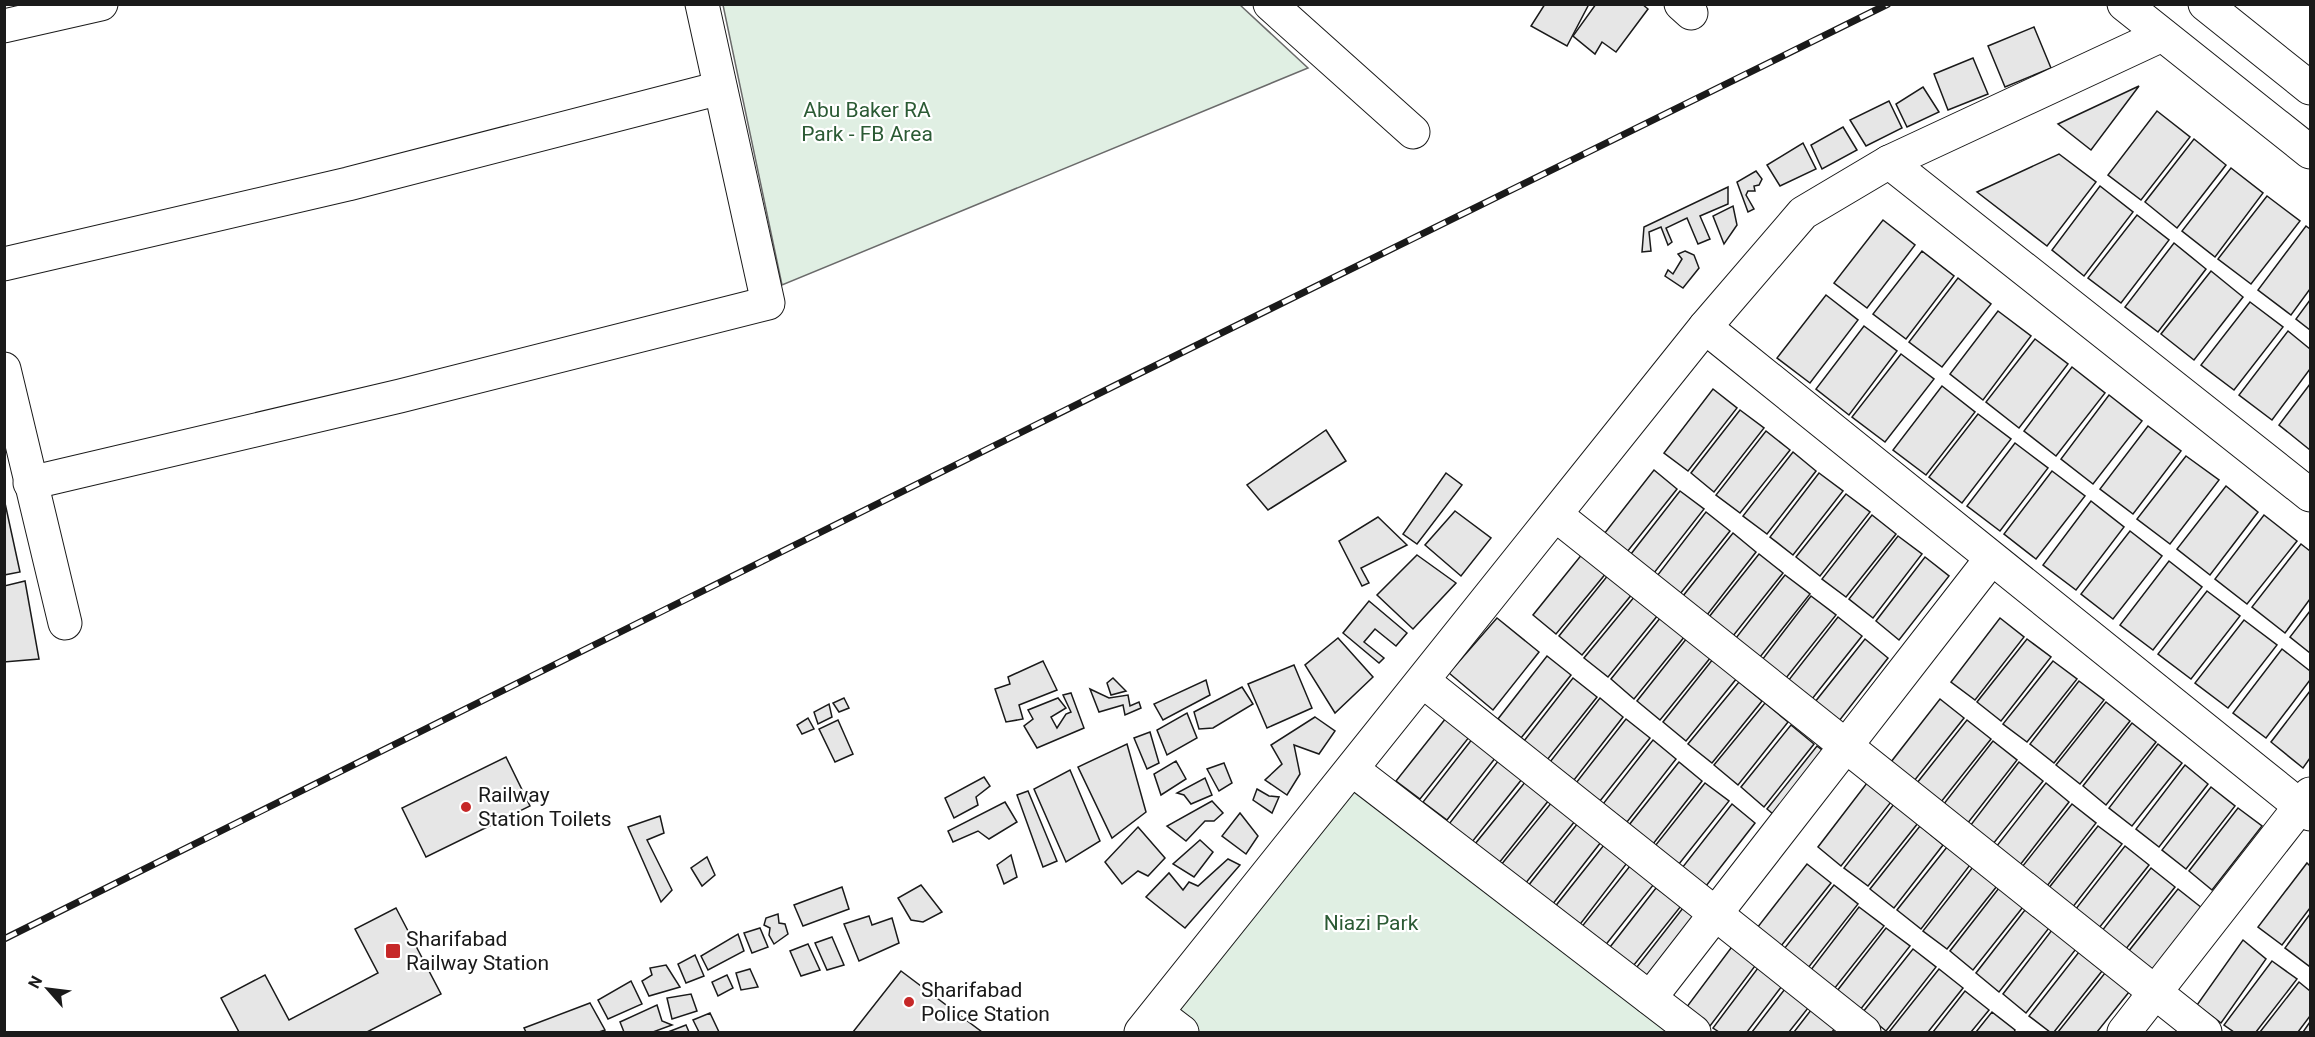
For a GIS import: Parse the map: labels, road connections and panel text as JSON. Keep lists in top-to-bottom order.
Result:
{
  "parks": ["Abu Baker RA Park - FB Area", "Niazi Park"],
  "places": {
    "other": ["Railway Station Toilets", "Sharifabad Police Station"],
    "transit": ["Sharifabad Railway Station"]
  },
  "north": "top left"
}
